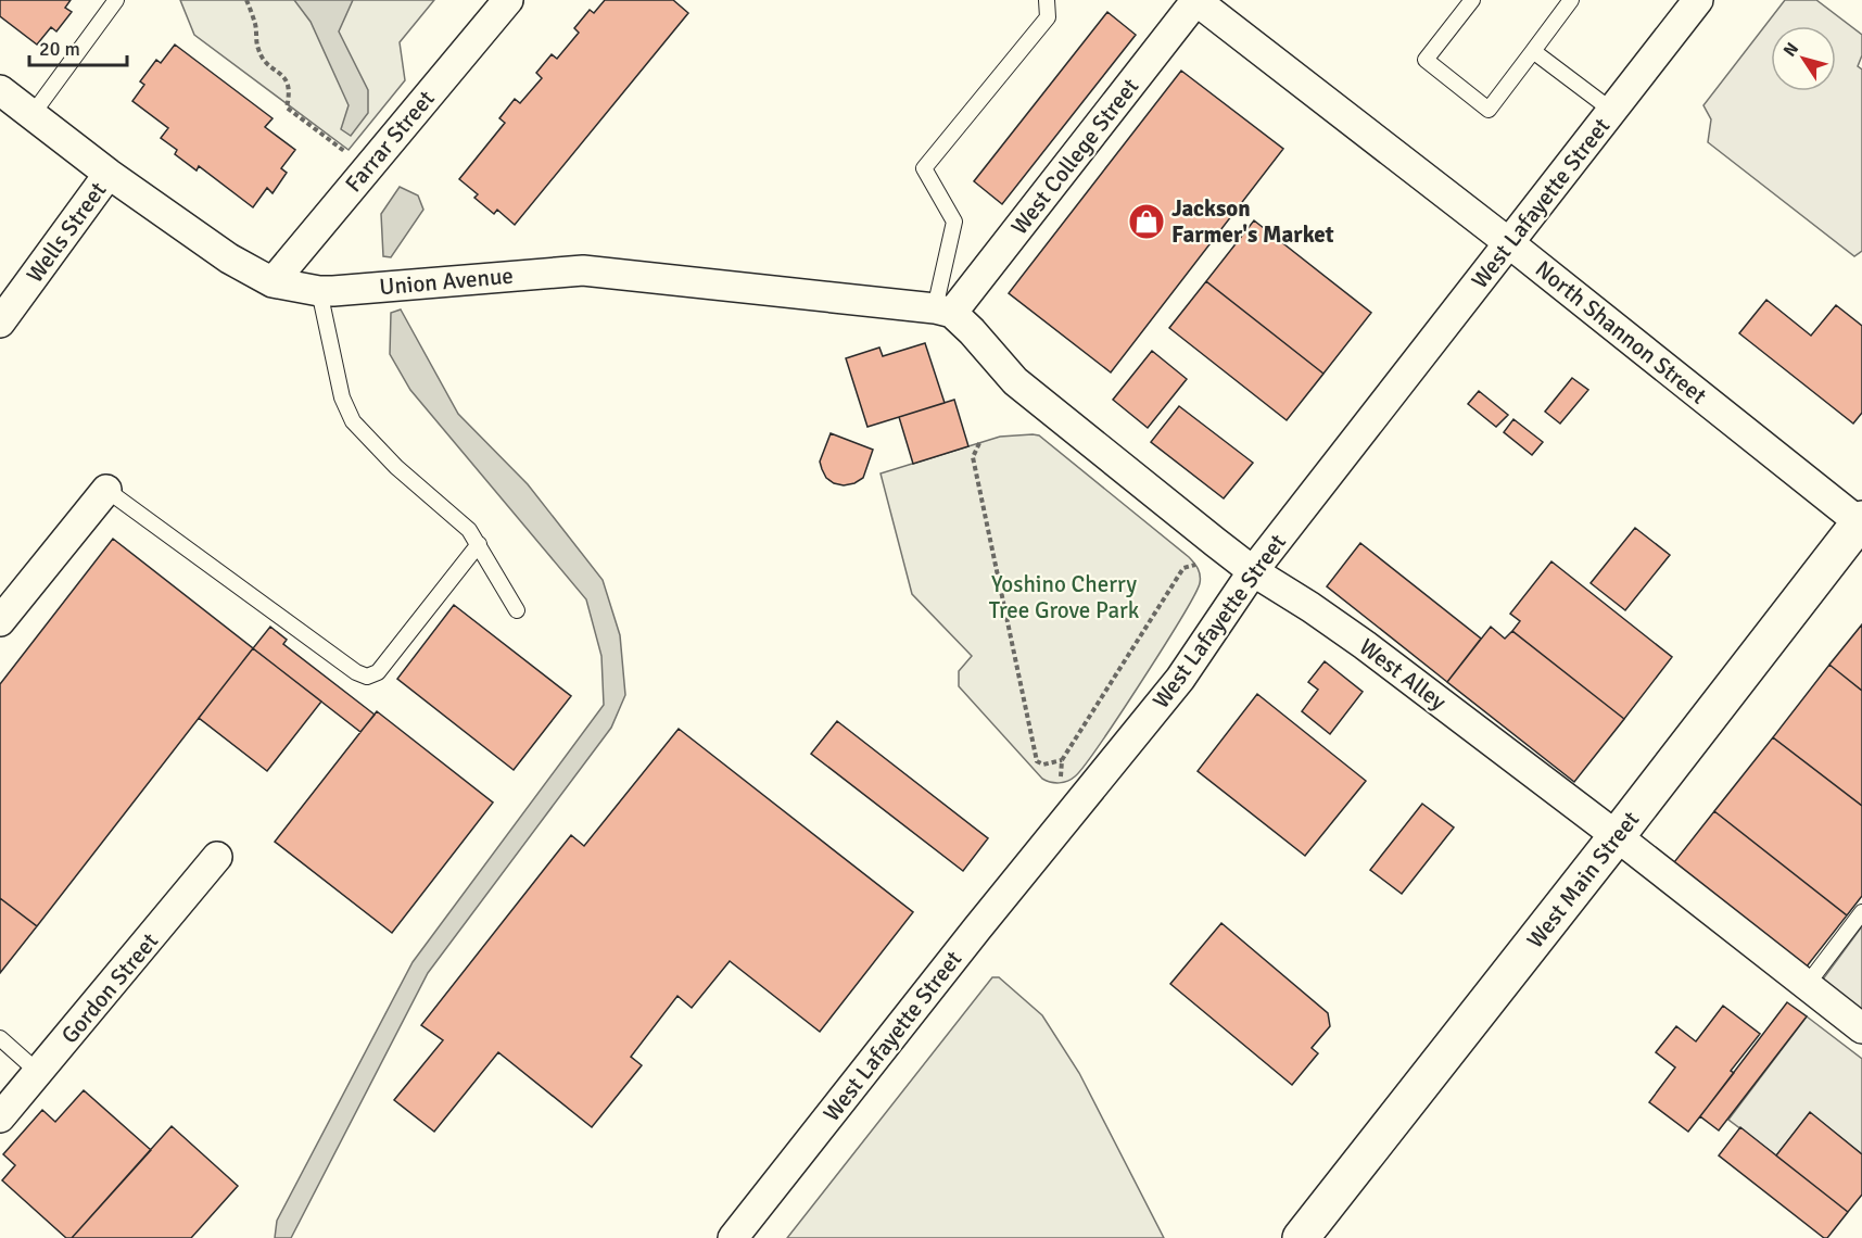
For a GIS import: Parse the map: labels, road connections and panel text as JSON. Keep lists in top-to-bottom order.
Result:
{
  "streets": {
    "main road": ["West Main Street"],
    "street": [
      "Farrar Street",
      "West College Street",
      "West Lafayette Street",
      "Wells Street",
      "Union Avenue",
      "North Shannon Street",
      "West Alley",
      "Gordon Street"
    ]
  },
  "crossings": [
    ["Farrar Street", "Union Avenue"],
    ["West College Street", "Union Avenue"],
    ["West College Street", "North Shannon Street"],
    ["West College Street", "West Alley"],
    ["West Lafayette Street", "North Shannon Street"],
    ["West Lafayette Street", "West Alley"],
    ["Wells Street", "Union Avenue"],
    ["Union Avenue", "West Alley"],
    ["North Shannon Street", "West Main Street"],
    ["West Alley", "West Main Street"]
  ],
  "parks": ["Yoshino Cherry Tree Grove Park"],
  "places": {
    "shop": ["Jackson Farmer's Market"]
  },
  "scale_bar": "20 m",
  "north": "top left"
}
